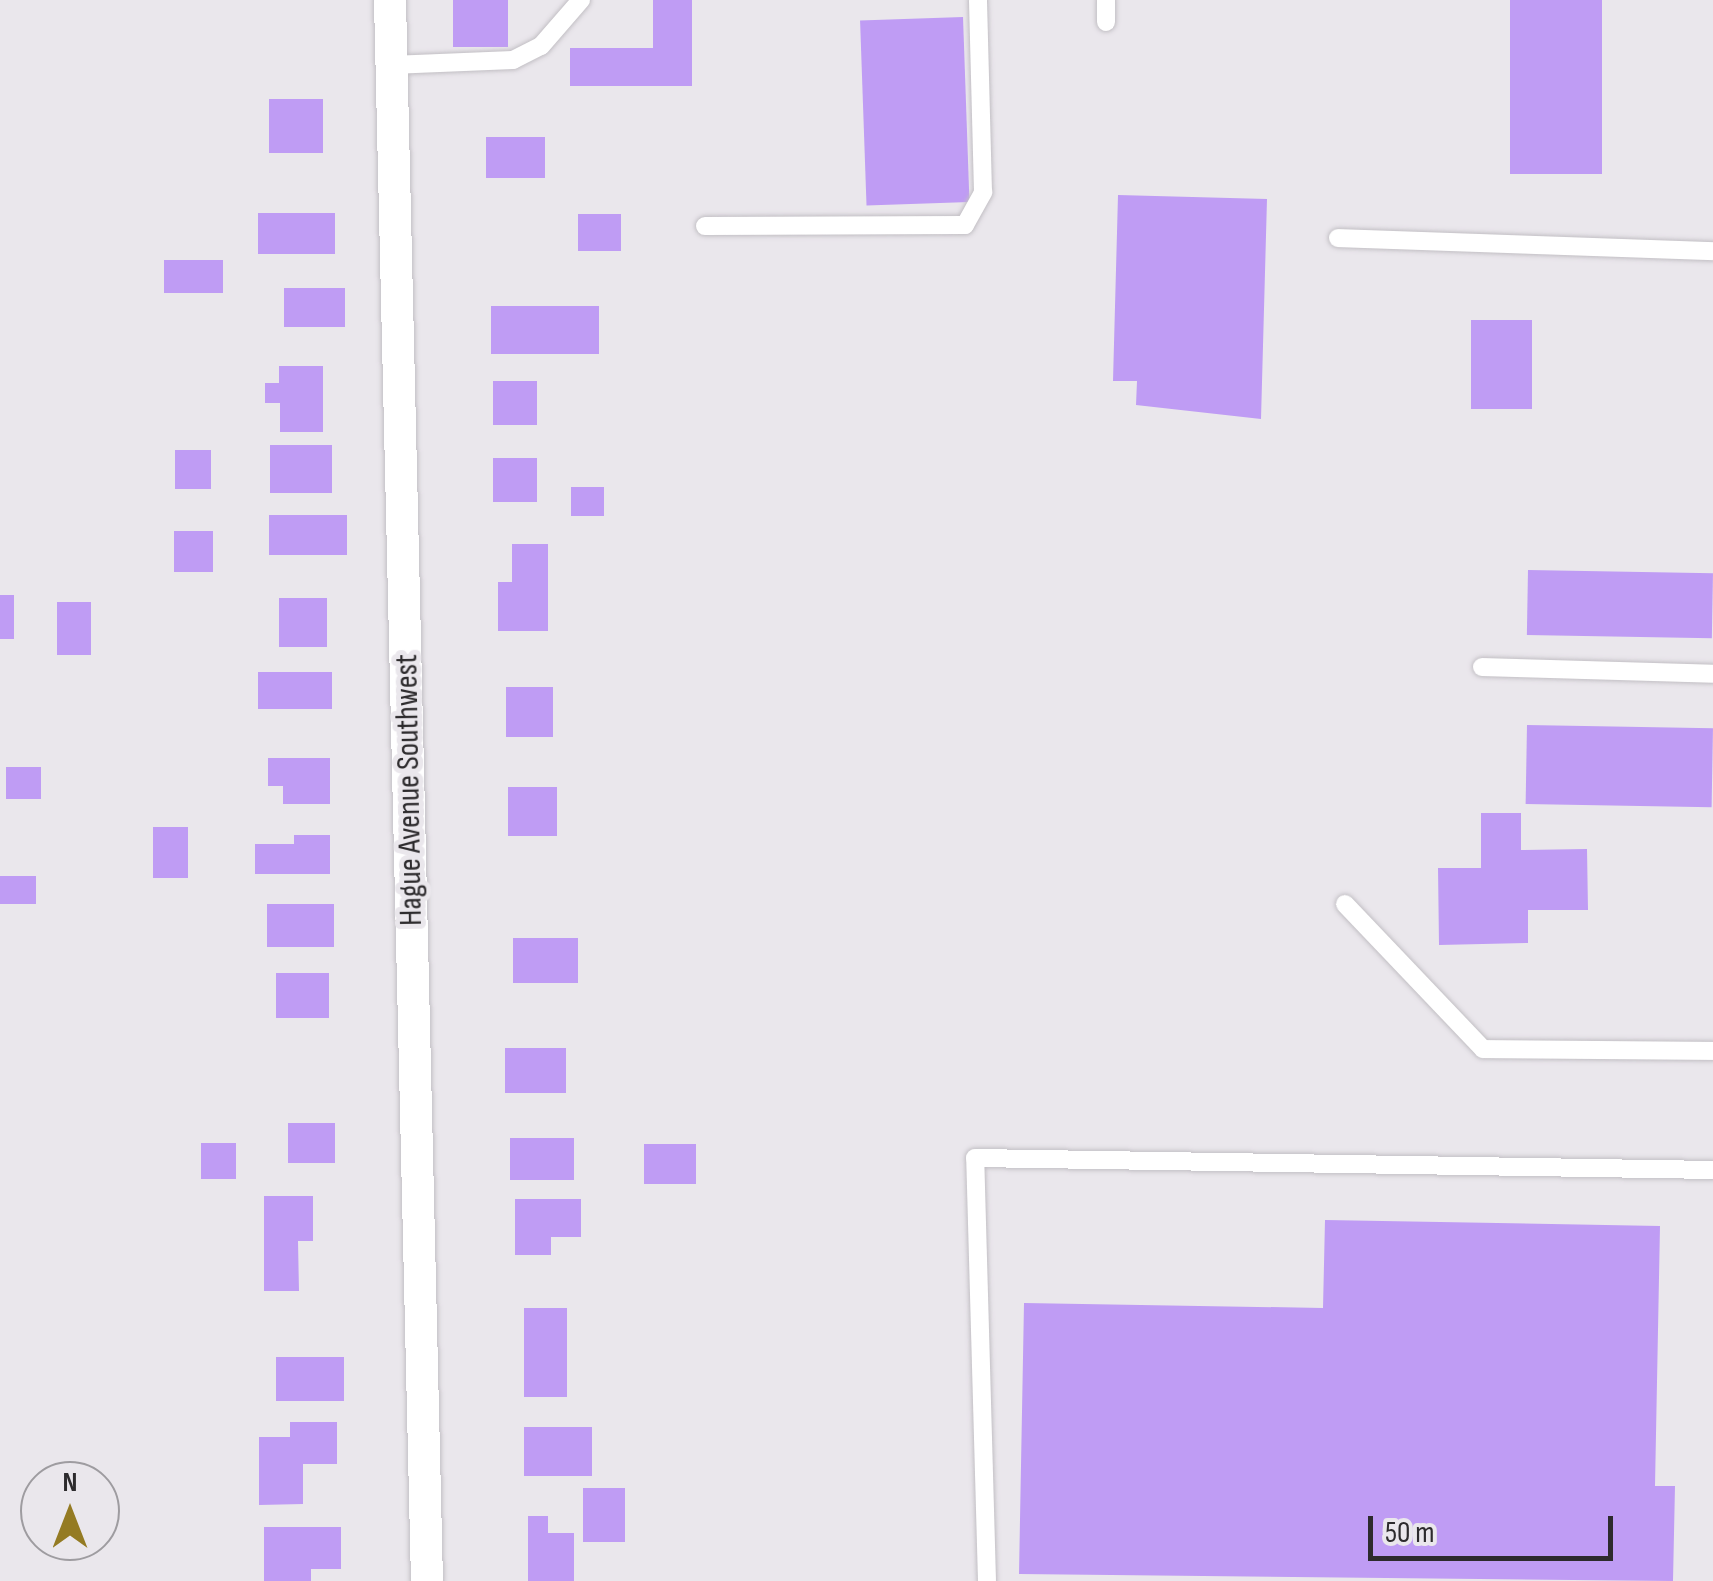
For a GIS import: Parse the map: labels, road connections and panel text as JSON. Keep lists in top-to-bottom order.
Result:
{
  "streets": {
    "street": ["Hague Avenue Southwest"]
  },
  "scale_bar": "50 m",
  "north": "top"
}
